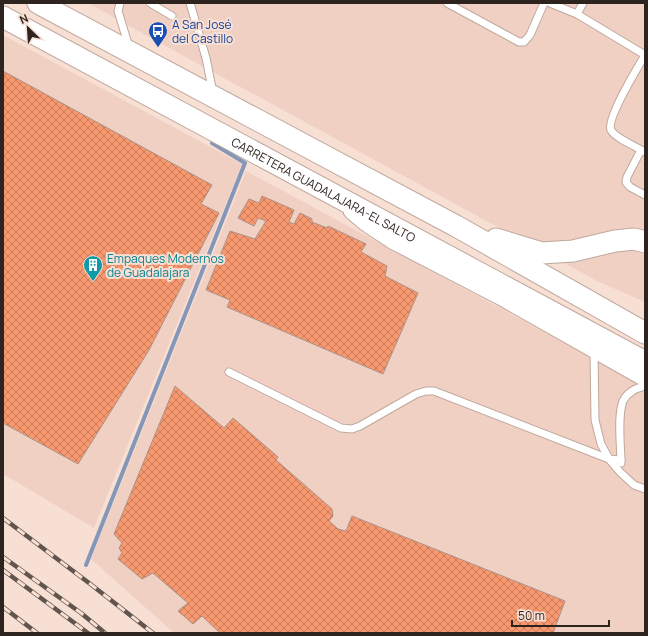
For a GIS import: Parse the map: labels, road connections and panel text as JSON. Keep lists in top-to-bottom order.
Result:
{
  "streets": {
    "main road": ["CARRETERA GUADALAJARA-EL SALTO"]
  },
  "places": {
    "bus stop": ["A San José del Castillo"],
    "building": ["Empaques Modernos de Guadalajara"]
  },
  "scale_bar": "50 m",
  "north": "top left"
}
